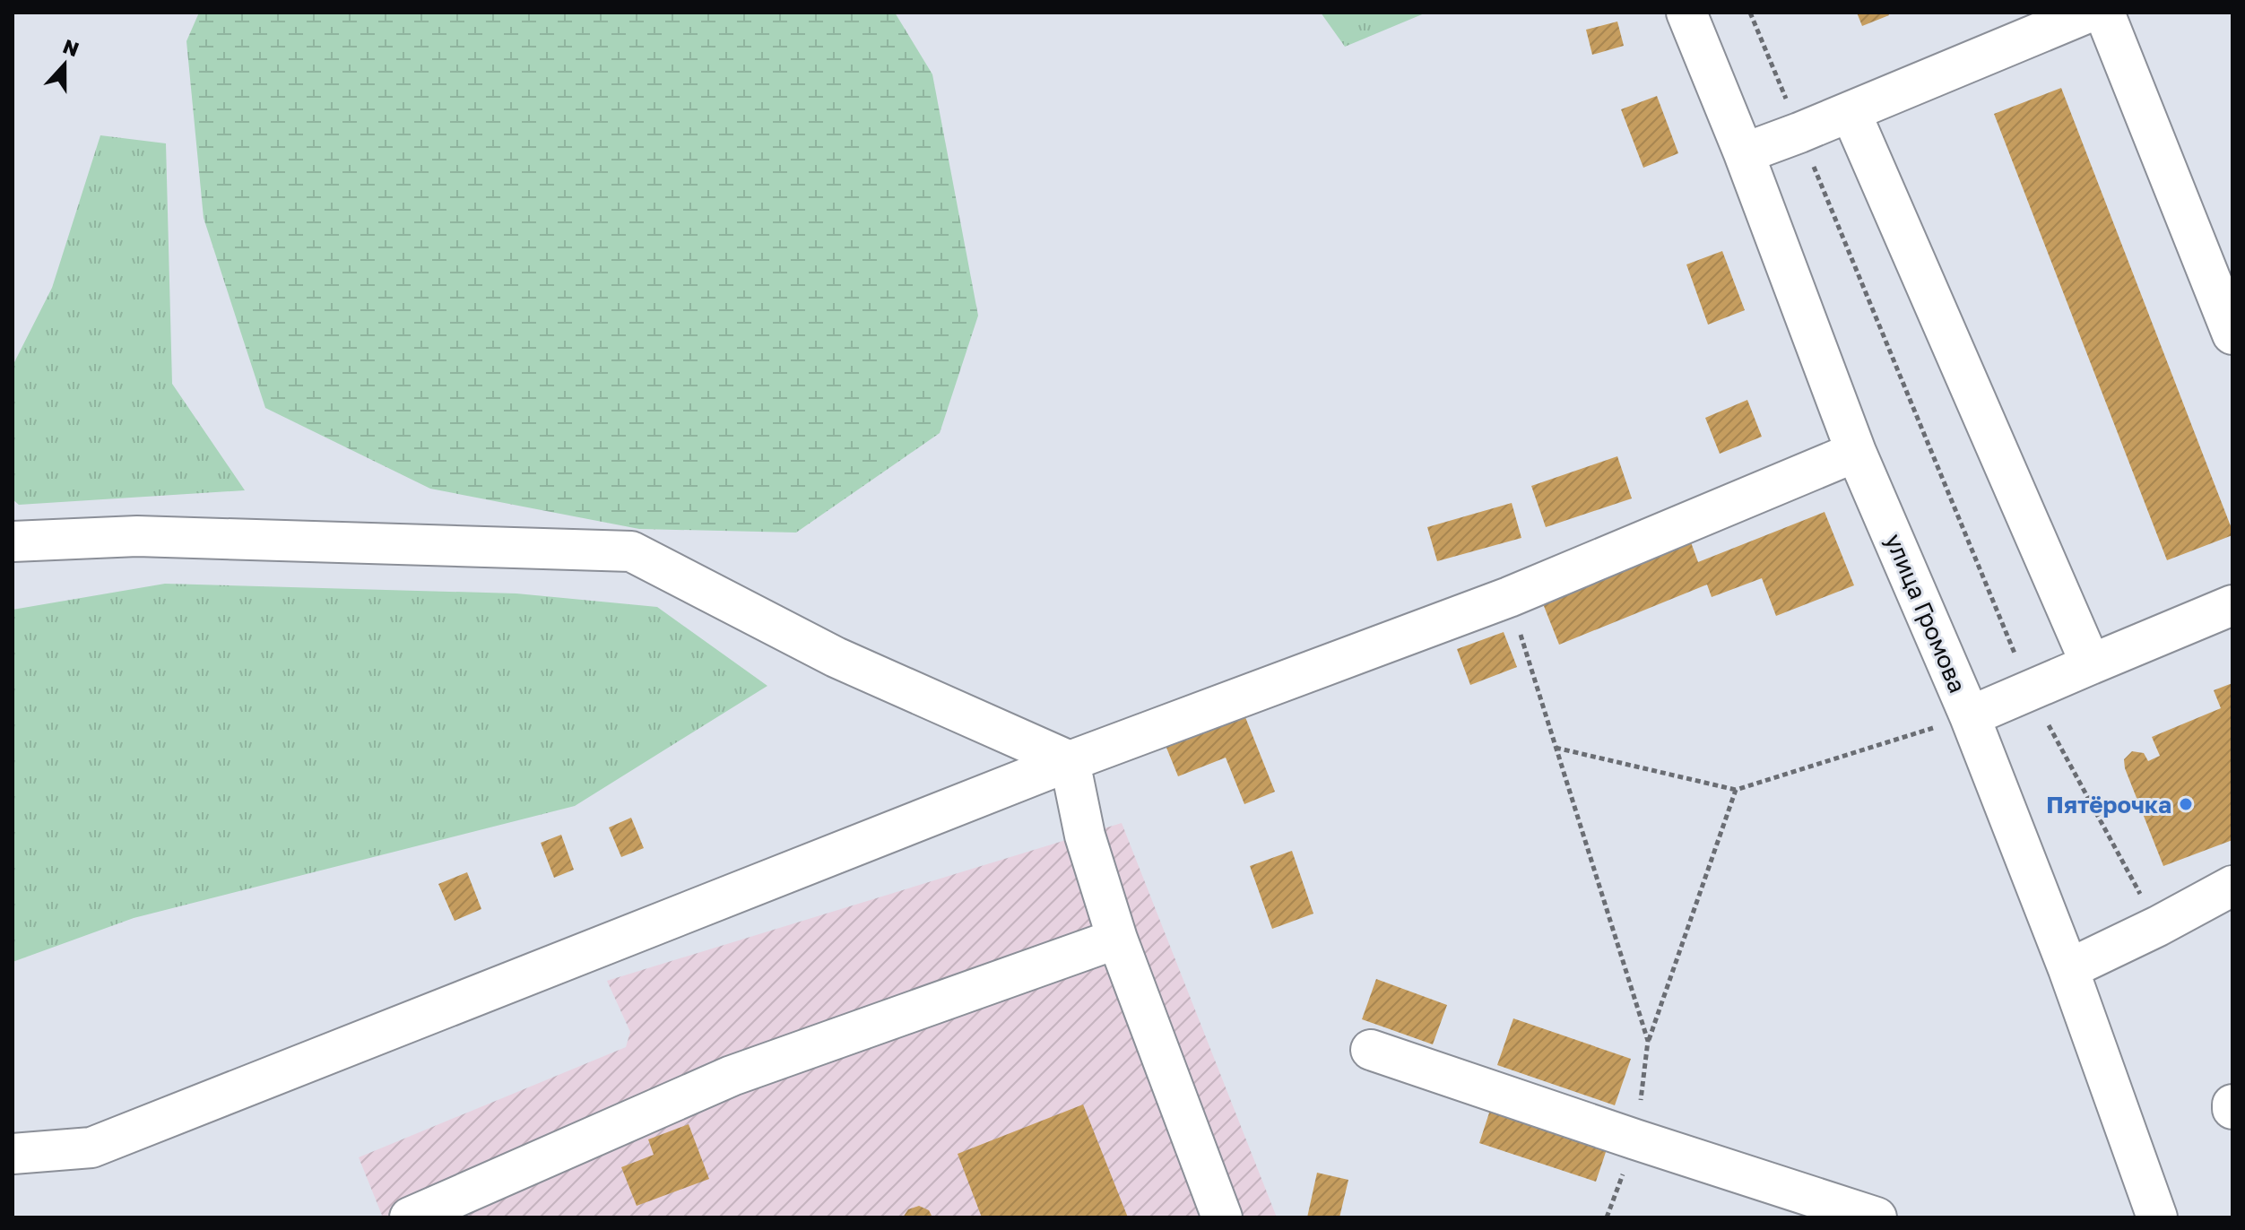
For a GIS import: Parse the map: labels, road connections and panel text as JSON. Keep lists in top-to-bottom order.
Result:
{
  "streets": {
    "street": ["улица Громова"]
  },
  "places": ["Пятёрочка"],
  "north": "top"
}
